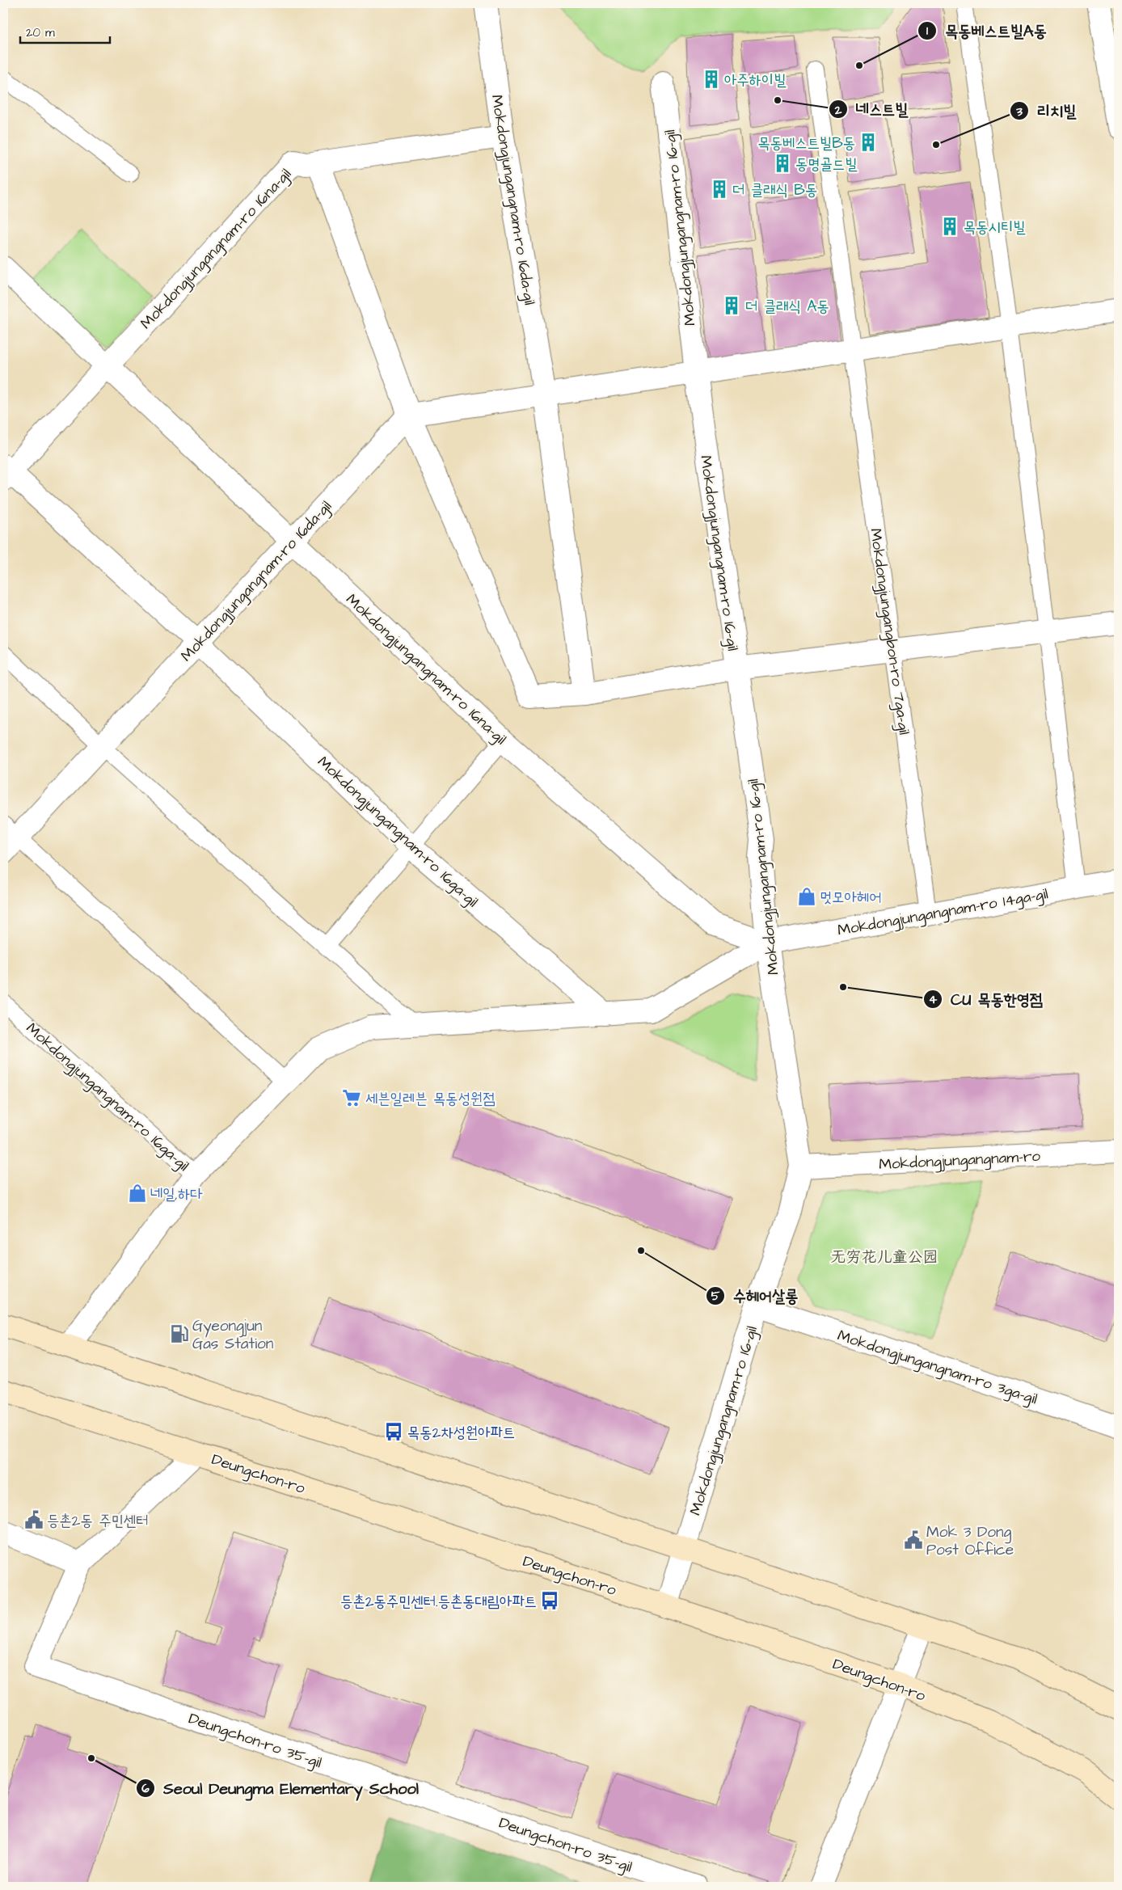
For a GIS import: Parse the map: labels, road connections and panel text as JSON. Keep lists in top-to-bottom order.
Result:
{
  "streets": {
    "main road": ["Deungchon-ro"],
    "street": [
      "Mokdongjungangnam-ro 16da-gil",
      "Mokdongjungangnam-ro 16-gil",
      "Mokdongjungangnam-ro 16na-gil",
      "Mokdongjungangnam-ro 16ga-gil",
      "Mokdongjungangnam-ro 14ga-gil",
      "Mokdongjungangnam-ro",
      "Mokdongjungangnam-ro 3ga-gil",
      "Deungchon-ro 35-gil"
    ],
    "lane": ["Mokdongjungangbon-ro 7ga-gil"]
  },
  "crossings": [
    ["Mokdongjungangnam-ro 16da-gil", "Mokdongjungangnam-ro 16na-gil"],
    ["Mokdongjungangnam-ro 16da-gil", "Mokdongjungangnam-ro 16ga-gil"],
    ["Mokdongjungangnam-ro 16-gil", "Mokdongjungangnam-ro 16na-gil"],
    ["Mokdongjungangnam-ro 16-gil", "Mokdongjungangnam-ro 16ga-gil"],
    ["Mokdongjungangnam-ro 16-gil", "Mokdongjungangnam-ro 14ga-gil"],
    ["Mokdongjungangnam-ro 16-gil", "Mokdongjungangnam-ro"],
    ["Mokdongjungangnam-ro 16-gil", "Mokdongjungangnam-ro 3ga-gil"],
    ["Mokdongjungangnam-ro 16-gil", "Deungchon-ro"],
    ["Mokdongjungangnam-ro 16na-gil", "Mokdongjungangnam-ro 16ga-gil"],
    ["Mokdongjungangnam-ro 16na-gil", "Mokdongjungangnam-ro 14ga-gil"],
    ["Mokdongjungangbon-ro 7ga-gil", "Mokdongjungangnam-ro 14ga-gil"],
    ["Mokdongjungangnam-ro 16ga-gil", "Mokdongjungangnam-ro 14ga-gil"],
    ["Deungchon-ro", "Deungchon-ro 35-gil"]
  ],
  "parks": ["无穷花儿童公园"],
  "places": {
    "other": [
      "목동베스트빌A동",
      "네스트빌",
      "리치빌",
      "CU 목동한영점",
      "수헤어살롱",
      "Seoul Deungma Elementary School"
    ],
    "building": [
      "아주하이빌",
      "목동베스트빌B동",
      "동명골드빌",
      "더 클래식 B동",
      "목동시티빌",
      "더 클래식 A동"
    ],
    "shop": ["멋모아헤어", "네일,하다"],
    "supermarket": ["세븐일레븐 목동성원점"],
    "fuel station": ["Gyeongjun Gas Station"],
    "bus stop": ["목동2차성원아파트", "등촌2동주민센터.등촌동대림아파트"],
    "public building": ["등촌2동 주민센터", "Mok 3 Dong Post Office"]
  },
  "scale_bar": "20 m"
}
